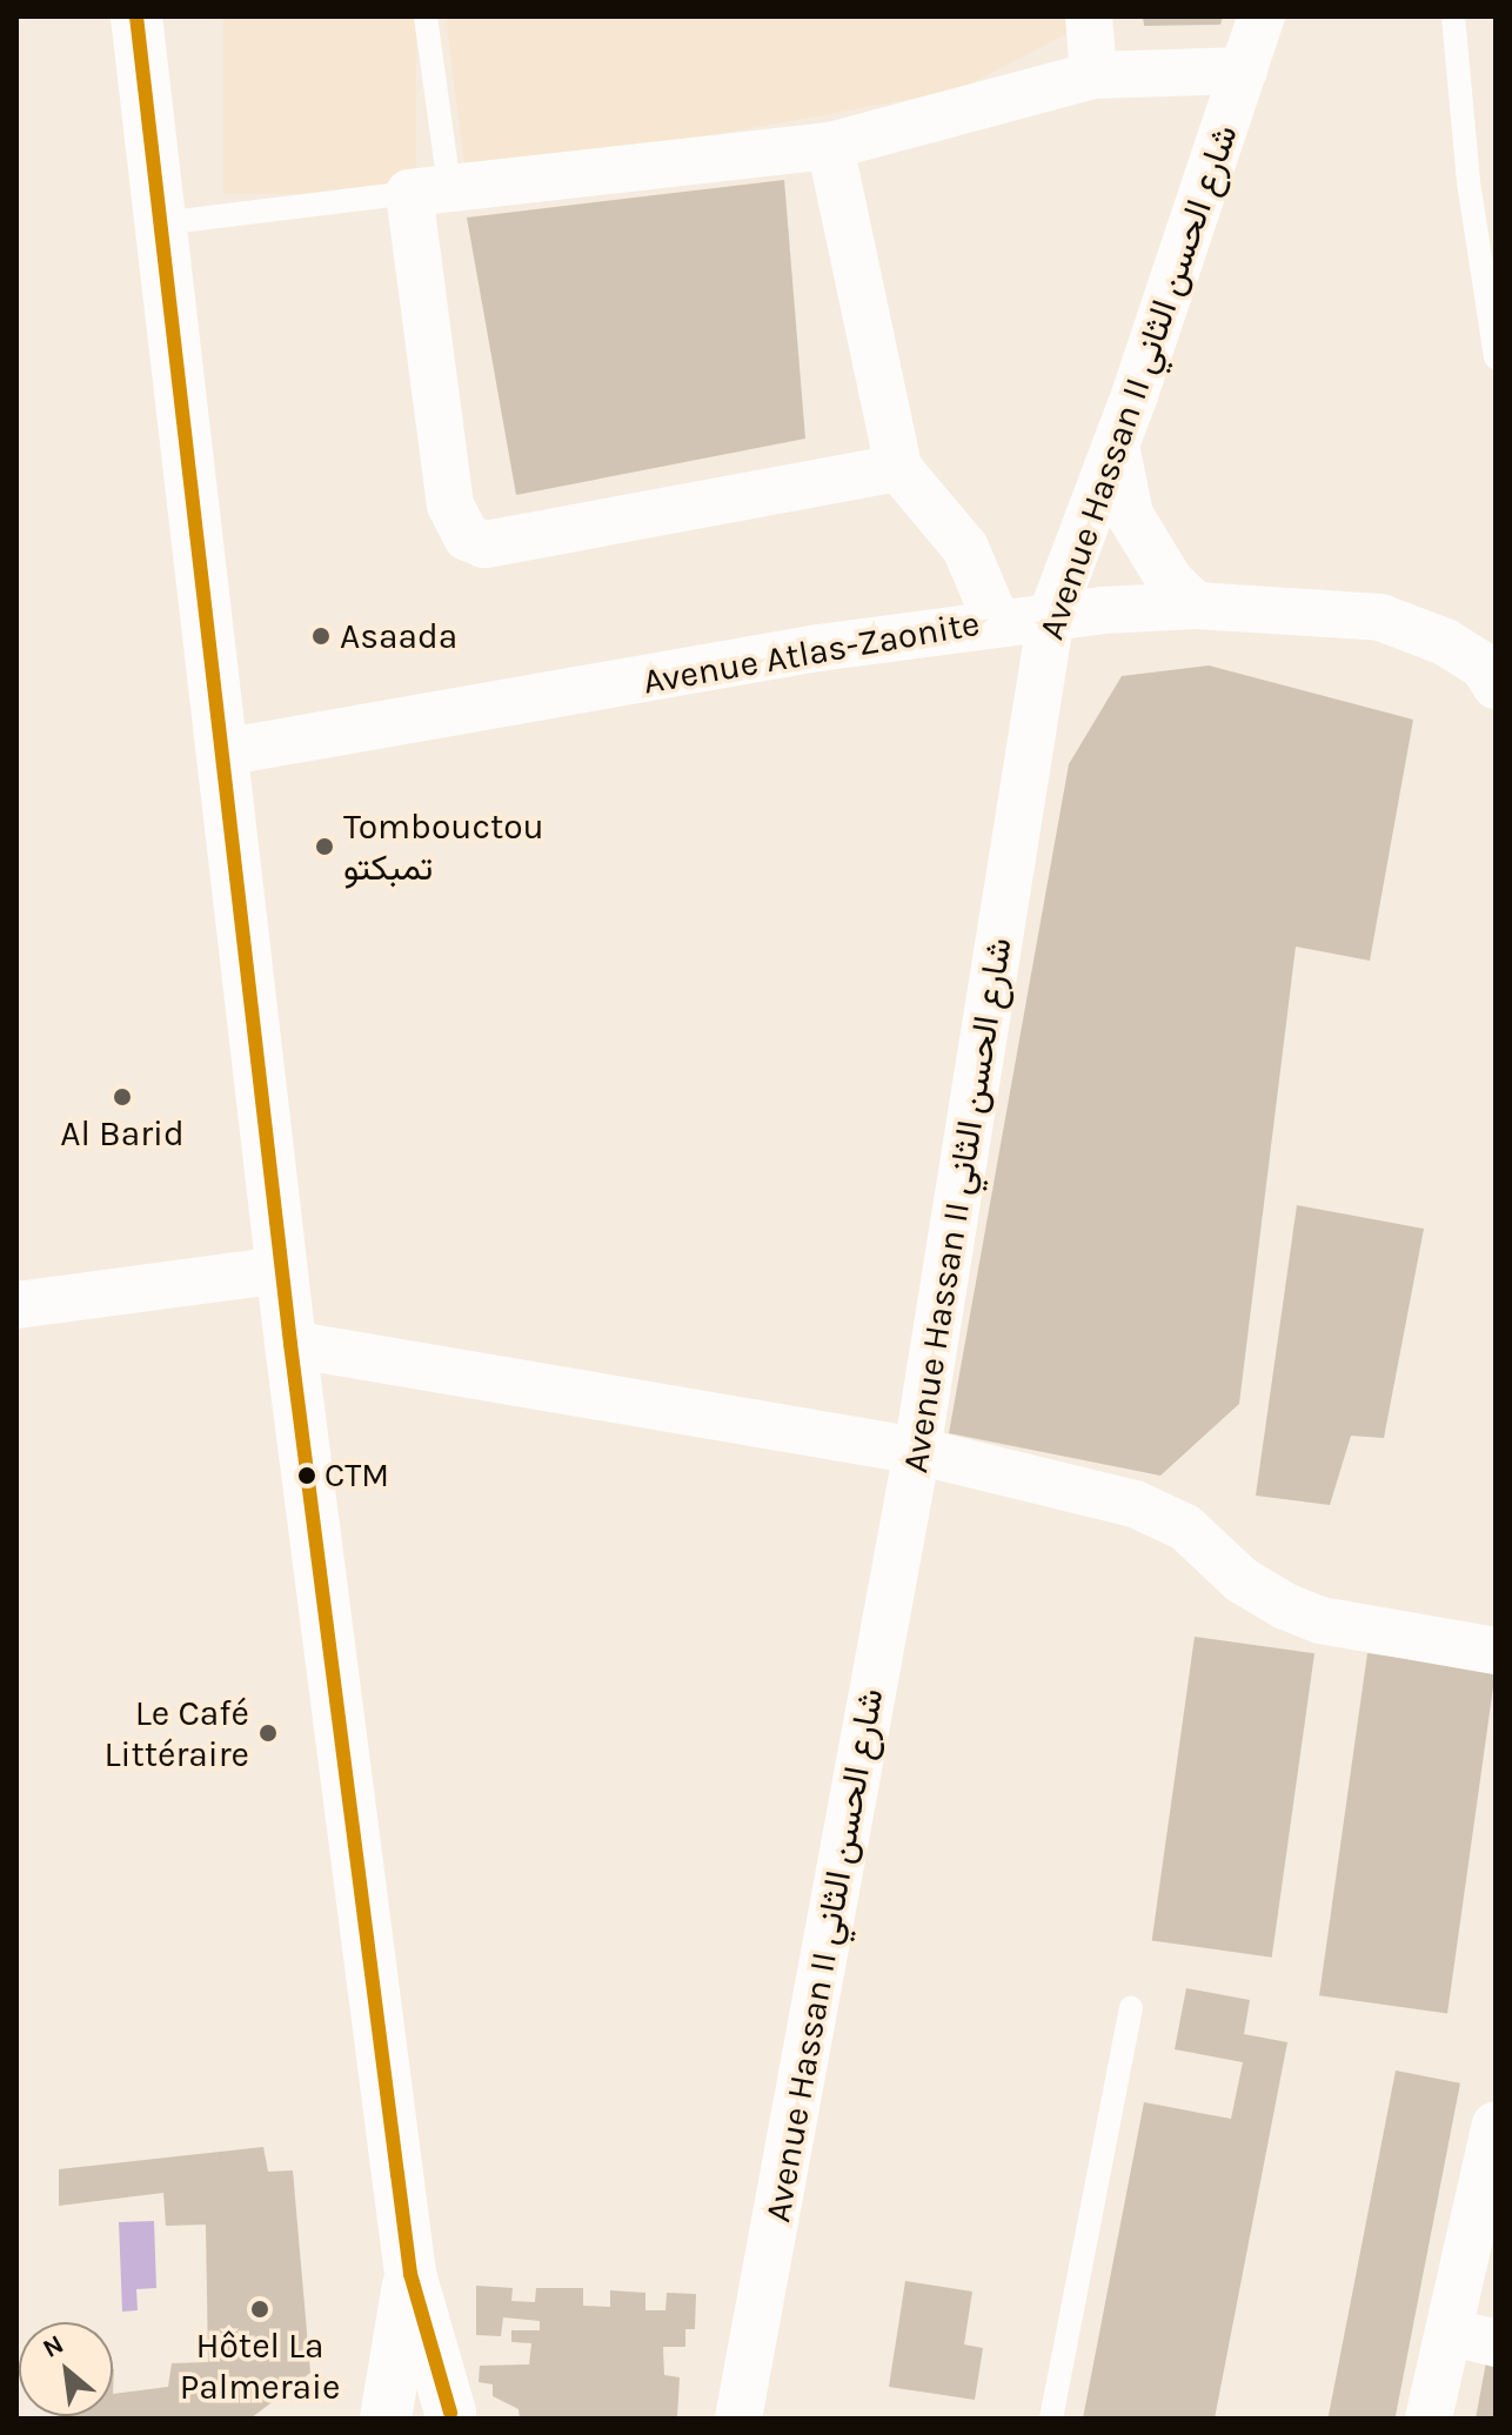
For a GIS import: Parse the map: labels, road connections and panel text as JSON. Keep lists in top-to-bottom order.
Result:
{
  "streets": {
    "street": ["Avenue Hassan II شارع الحسن الثاني", "Avenue Atlas-Zaonite"]
  },
  "crossings": [
    ["Avenue Hassan II شارع الحسن الثاني", "Avenue Atlas-Zaonite"]
  ],
  "places": [
    "Asaada",
    "Tombouctou تمبكتو",
    "Al Barid",
    "CTM",
    "Le Café Littéraire",
    "Hôtel La Palmeraie"
  ],
  "north": "top left"
}
